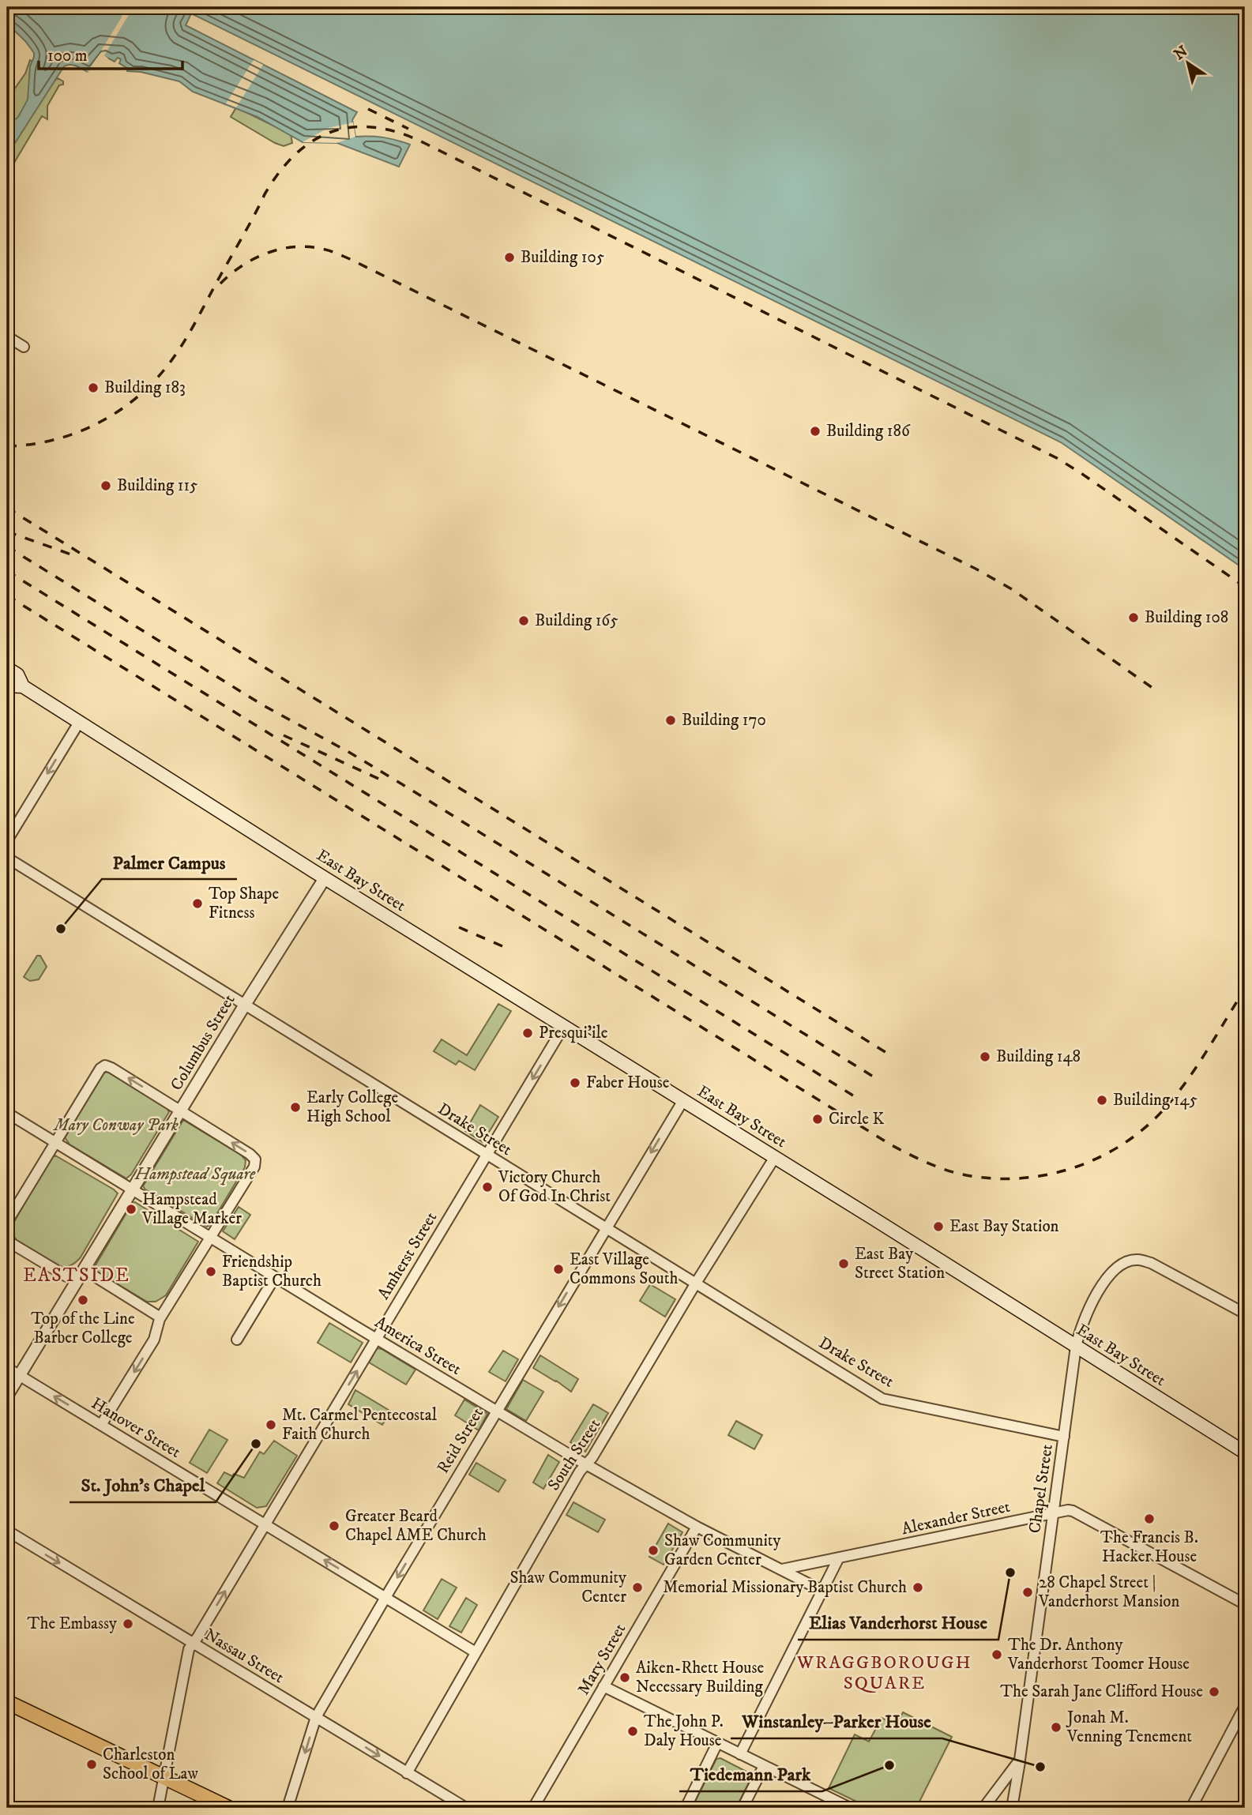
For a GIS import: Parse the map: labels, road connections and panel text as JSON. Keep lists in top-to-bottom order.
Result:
{
  "streets": {
    "main road": ["East Bay Street"],
    "street": [
      "Columbus Street",
      "Drake Street",
      "Amherst Street",
      "America Street",
      "Hanover Street",
      "Reid Street",
      "South Street",
      "Chapel Street",
      "Alexander Street",
      "Nassau Street",
      "Mary Street"
    ]
  },
  "crossings": [
    ["East Bay Street", "Columbus Street"],
    ["East Bay Street", "Amherst Street"],
    ["East Bay Street", "Reid Street"],
    ["East Bay Street", "South Street"],
    ["East Bay Street", "Chapel Street"],
    ["Columbus Street", "Drake Street"],
    ["Columbus Street", "America Street"],
    ["Columbus Street", "Hanover Street"],
    ["Drake Street", "Amherst Street"],
    ["Drake Street", "Reid Street"],
    ["Drake Street", "South Street"],
    ["Drake Street", "Chapel Street"],
    ["Amherst Street", "America Street"],
    ["Amherst Street", "Hanover Street"],
    ["Amherst Street", "Nassau Street"],
    ["America Street", "Reid Street"],
    ["America Street", "South Street"],
    ["America Street", "Alexander Street"],
    ["America Street", "Mary Street"],
    ["Hanover Street", "Reid Street"],
    ["Hanover Street", "South Street"],
    ["Reid Street", "Nassau Street"],
    ["South Street", "Nassau Street"],
    ["Chapel Street", "Alexander Street"]
  ],
  "one_way": ["Hanover Street", "Reid Street", "Nassau Street"],
  "districts": ["EASTSIDE", "WRAGGBOROUGH SQUARE"],
  "parks": ["Mary Conway Park", "Hampstead Square"],
  "places": [
    "Building 105",
    "Building 183",
    "Building 186",
    "Building 115",
    "Building 108",
    "Building 165",
    "Building 170",
    "Top Shape Fitness",
    "Palmer Campus",
    "Presqui'ile",
    "Building 148",
    "Faber House",
    "Building 145",
    "Early College High School",
    "Circle K",
    "Victory Church Of God In Christ",
    "Hampstead Village Marker",
    "East Bay Station",
    "East Bay Street Station",
    "East Village Commons South",
    "Friendship Baptist Church",
    "Top of the Line Barber College",
    "Mt. Carmel Pentecostal Faith Church",
    "St. John's Chapel",
    "The Francis B. Hacker House",
    "Greater Beard Chapel AME Church",
    "Shaw Community Garden Center",
    "Elias Vanderhorst House",
    "Shaw Community Center",
    "Memorial Missionary Baptist Church",
    "28 Chapel Street | Vanderhorst Mansion",
    "The Embassy",
    "The Dr. Anthony Vanderhorst Toomer House",
    "Aiken-Rhett House Necessary Building",
    "The Sarah Jane Clifford House",
    "Jonah M. Venning Tenement",
    "The John P. Daly House",
    "Charleston School of Law",
    "Tiedemann Park",
    "Winstanley–Parker House"
  ],
  "scale_bar": "100 m",
  "north": "top left"
}
